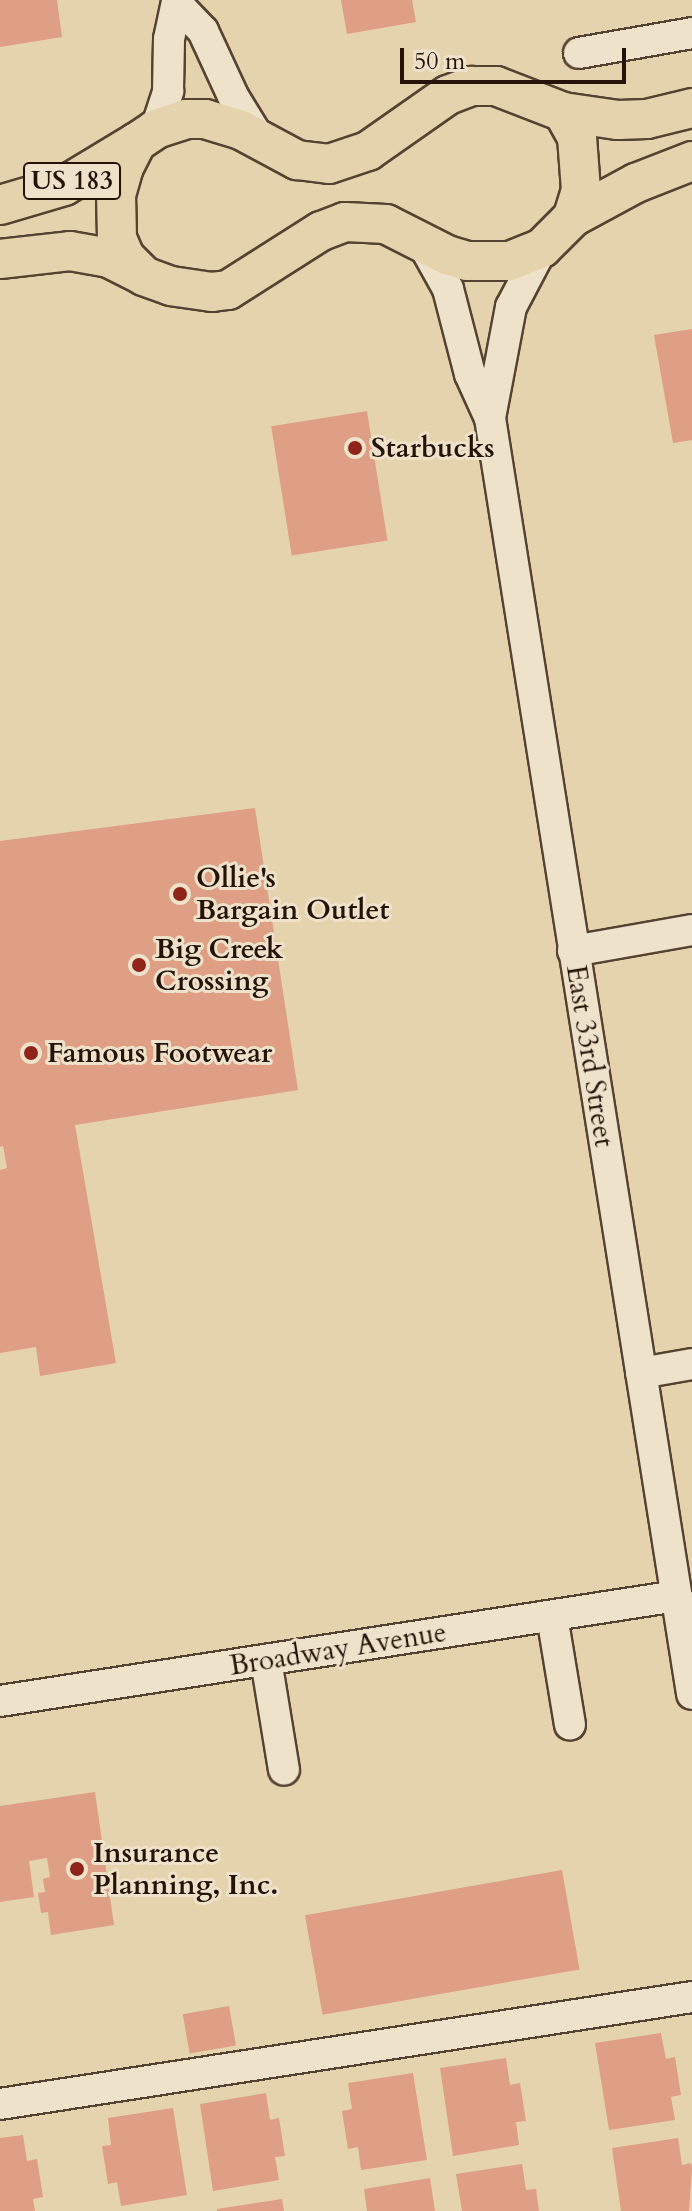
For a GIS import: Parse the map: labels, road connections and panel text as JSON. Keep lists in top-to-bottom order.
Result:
{
  "streets": {
    "main road": ["US 183"],
    "street": ["East 33rd Street", "Broadway Avenue"]
  },
  "crossings": [
    ["East 33rd Street", "Broadway Avenue"]
  ],
  "places": [
    "Starbucks",
    "Ollie's Bargain Outlet",
    "Big Creek Crossing",
    "Famous Footwear",
    "Insurance Planning, Inc."
  ],
  "scale_bar": "50 m"
}
